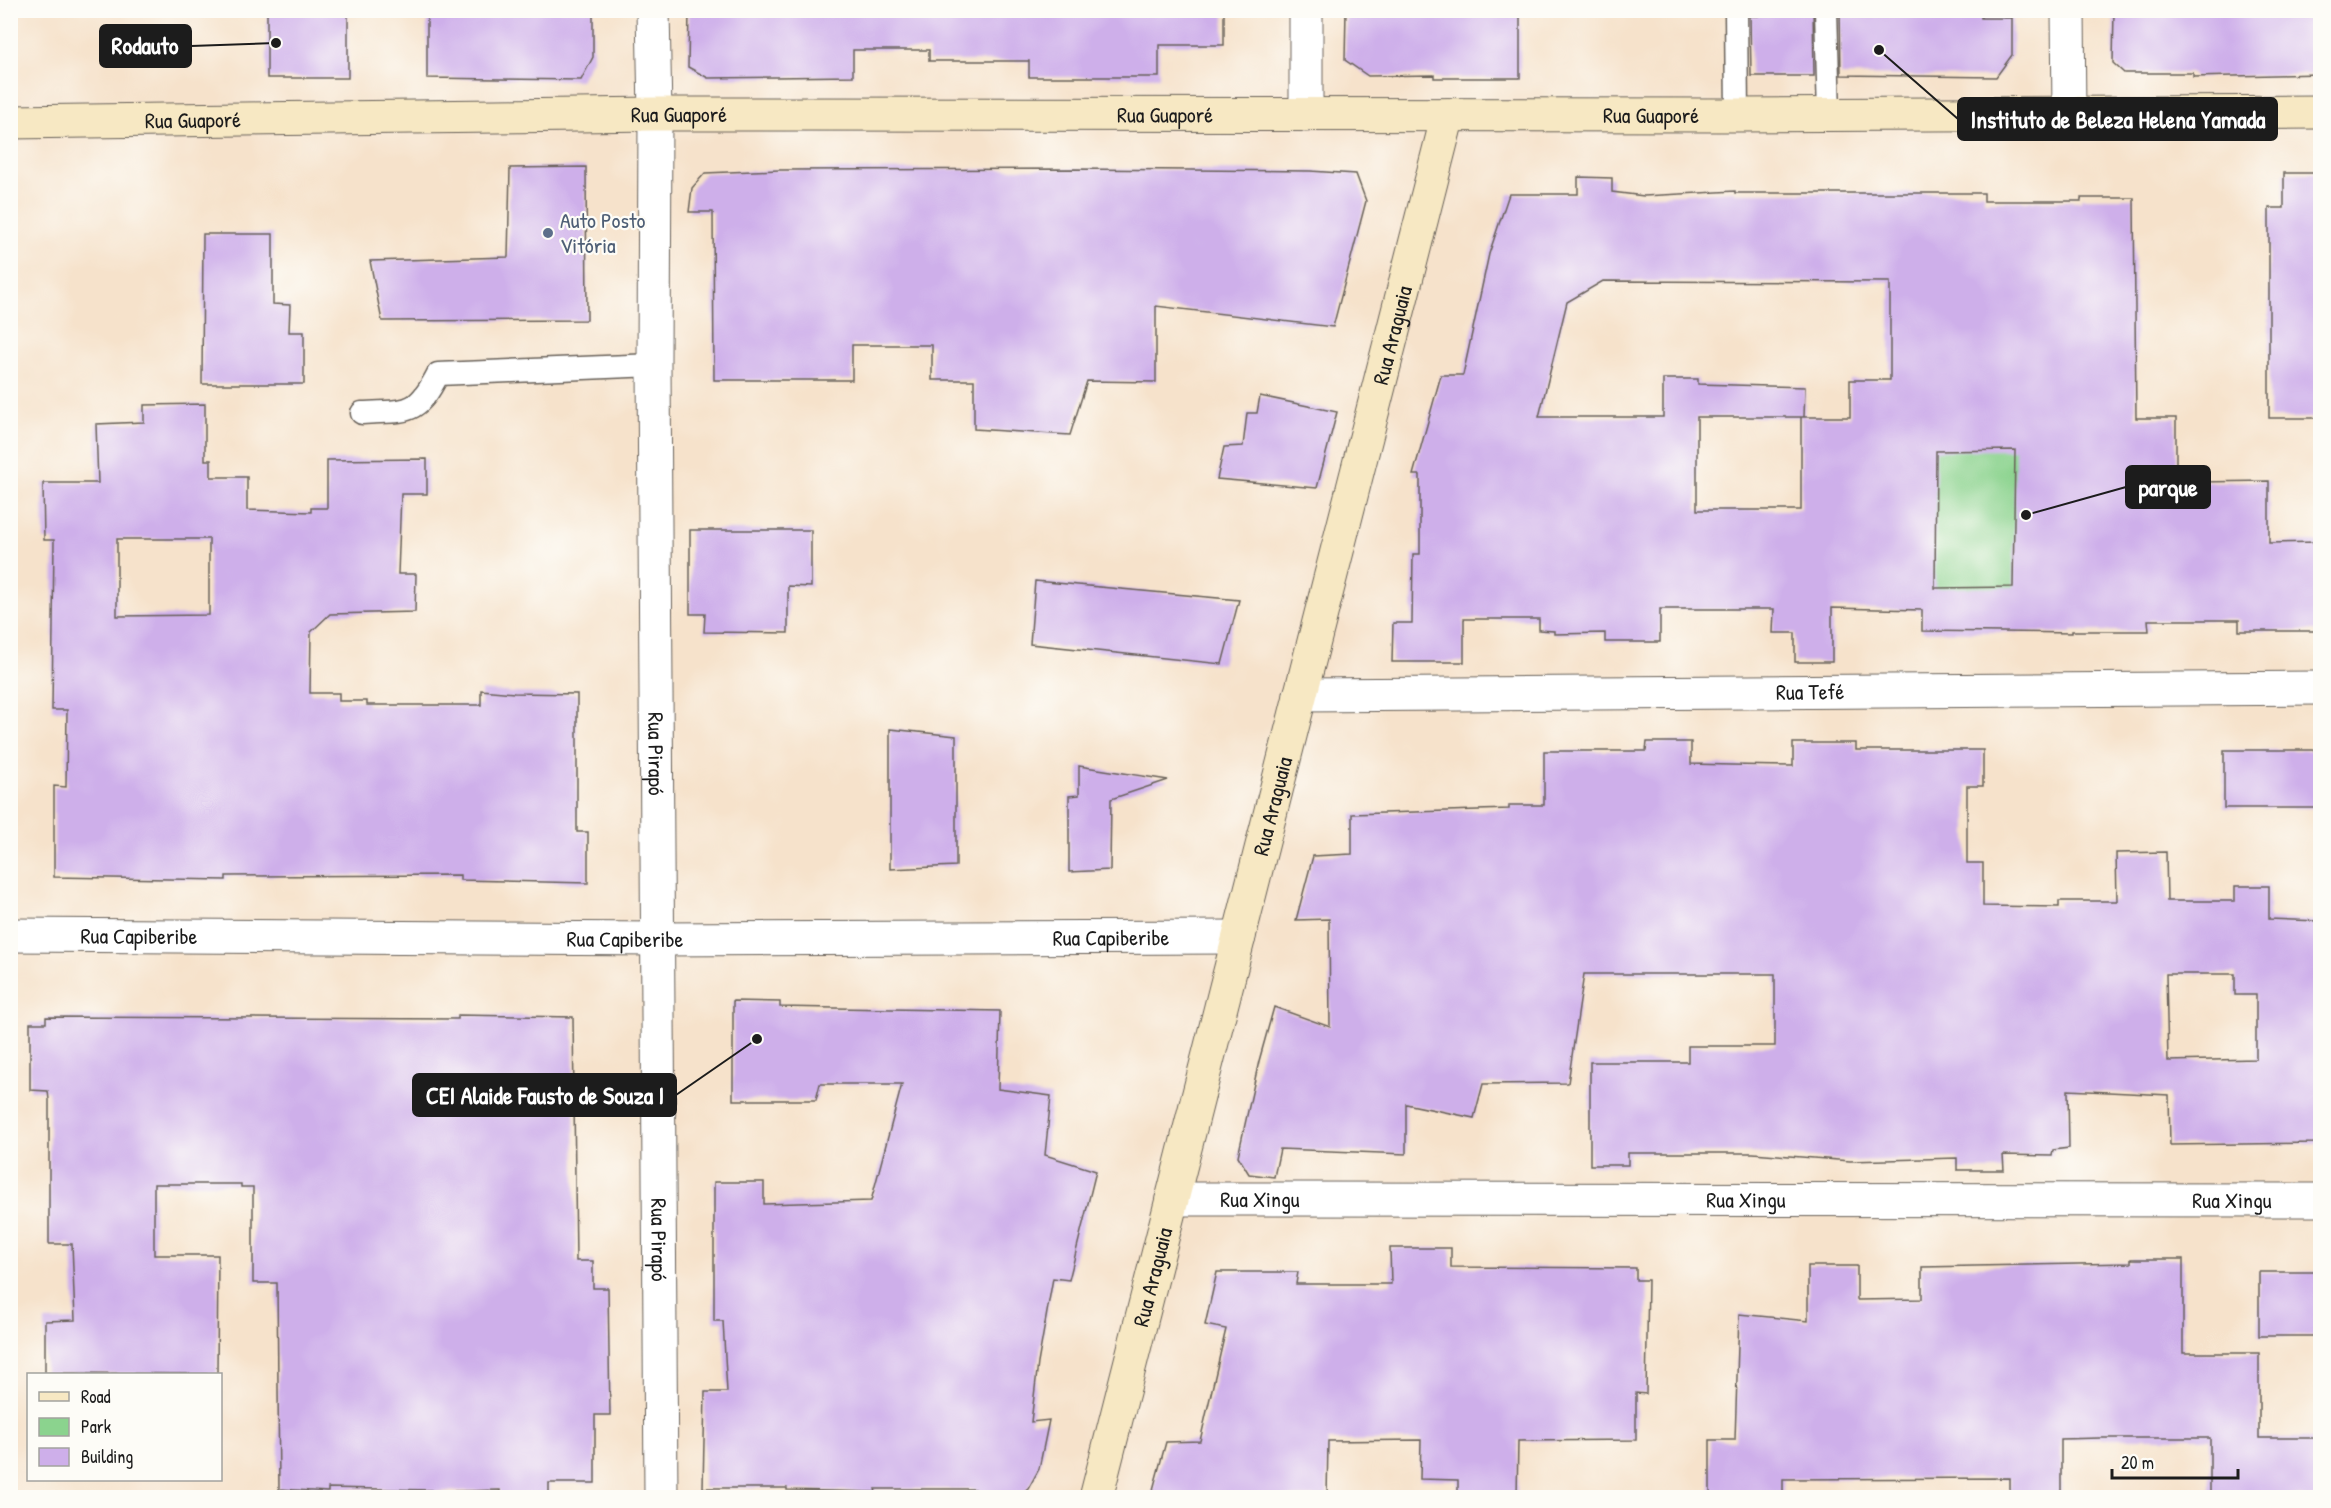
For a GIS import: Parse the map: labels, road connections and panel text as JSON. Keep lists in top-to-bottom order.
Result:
{
  "streets": {
    "street": [
      "Rua Guaporé",
      "Rua Araguaia",
      "Rua Tefé",
      "Rua Pirapó",
      "Rua Capiberibe",
      "Rua Xingu"
    ]
  },
  "crossings": [
    ["Rua Guaporé", "Rua Araguaia"],
    ["Rua Guaporé", "Rua Pirapó"],
    ["Rua Araguaia", "Rua Tefé"],
    ["Rua Araguaia", "Rua Capiberibe"],
    ["Rua Araguaia", "Rua Xingu"],
    ["Rua Pirapó", "Rua Capiberibe"]
  ],
  "places": [
    "Rodauto",
    "Instituto de Beleza Helena Yamada",
    "Auto Posto Vitória",
    "parque",
    "CEI Alaide Fausto de Souza I"
  ],
  "legend": ["Road", "Park", "Building"],
  "scale_bar": "20 m"
}
